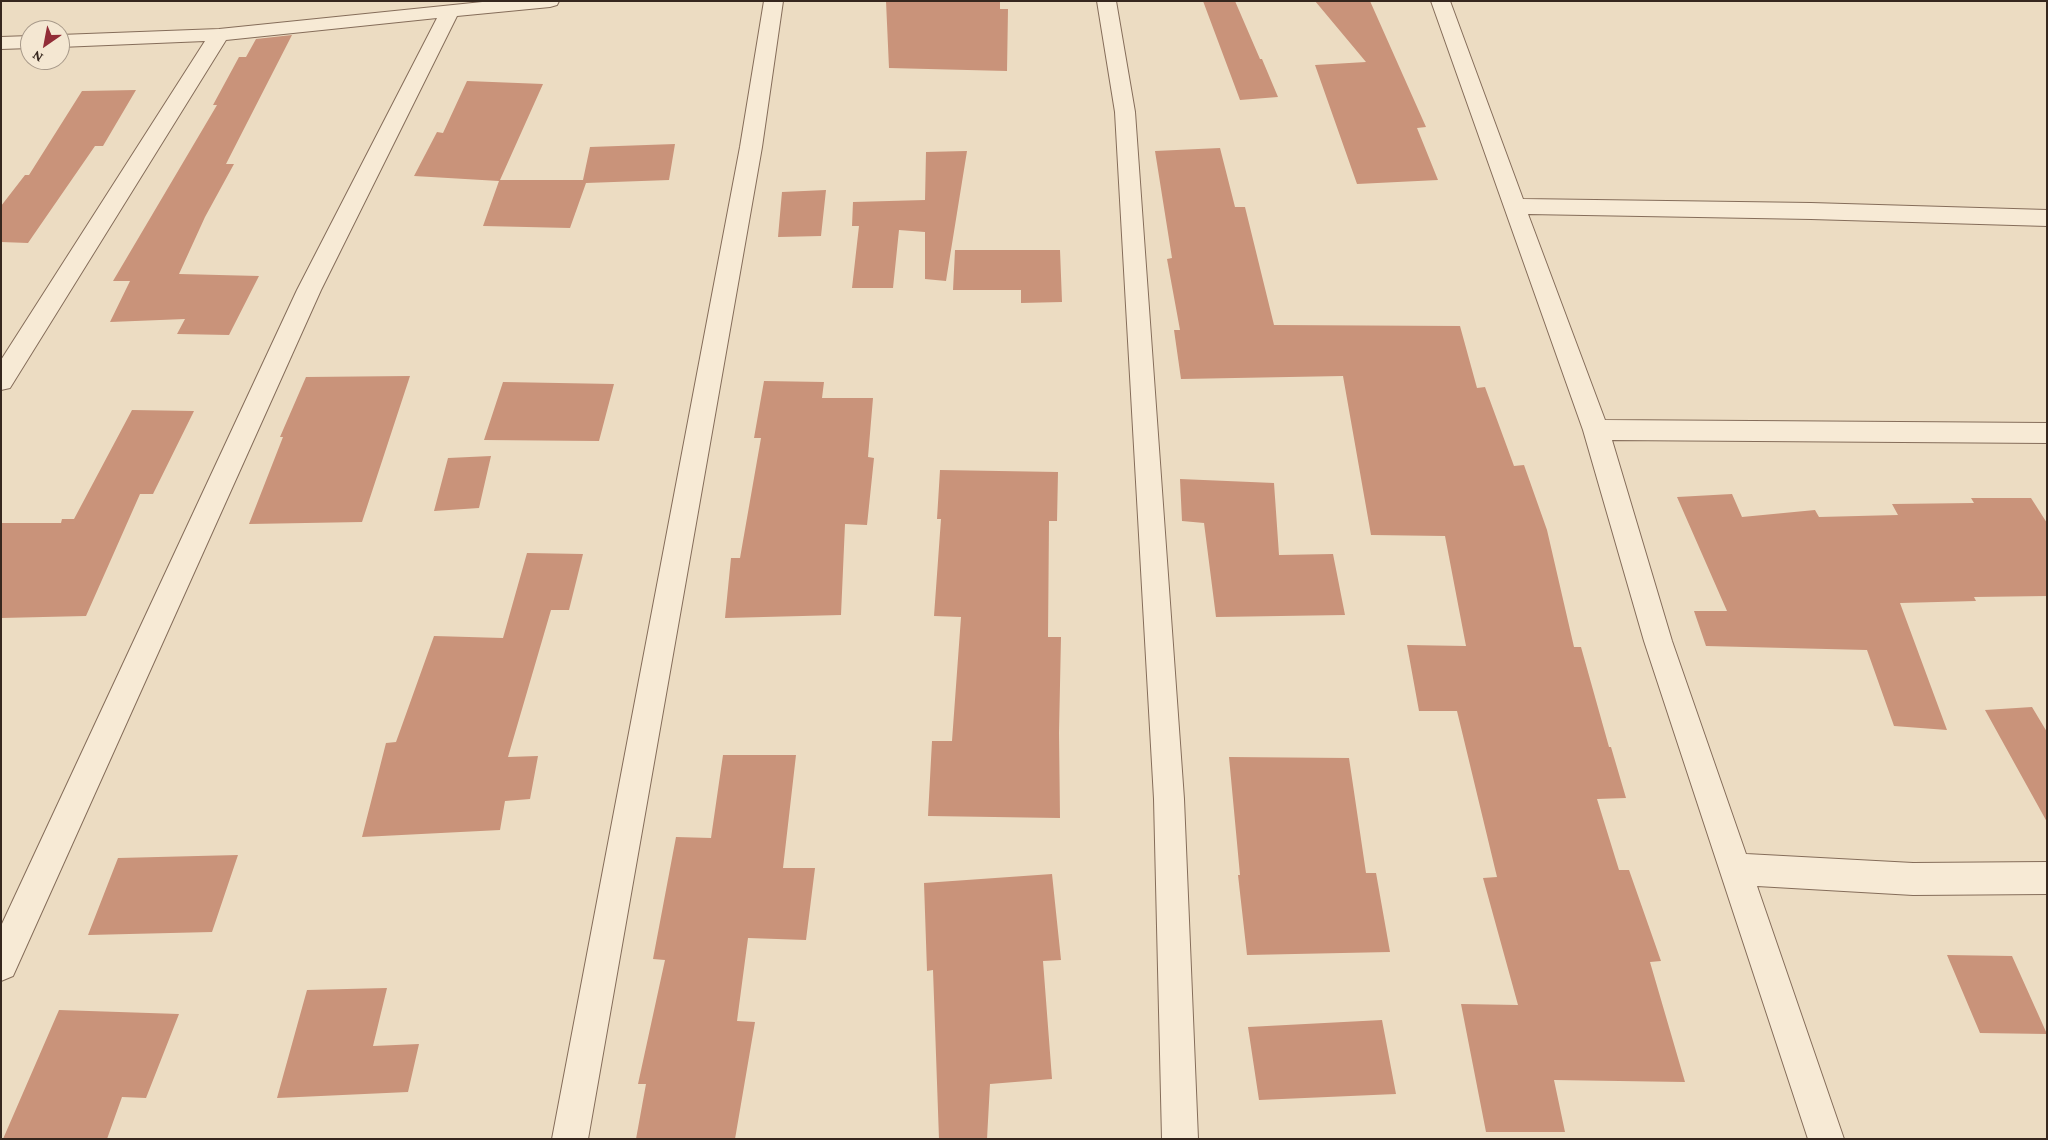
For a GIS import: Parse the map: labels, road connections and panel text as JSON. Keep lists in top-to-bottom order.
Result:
{
  "north": "bottom left"
}
